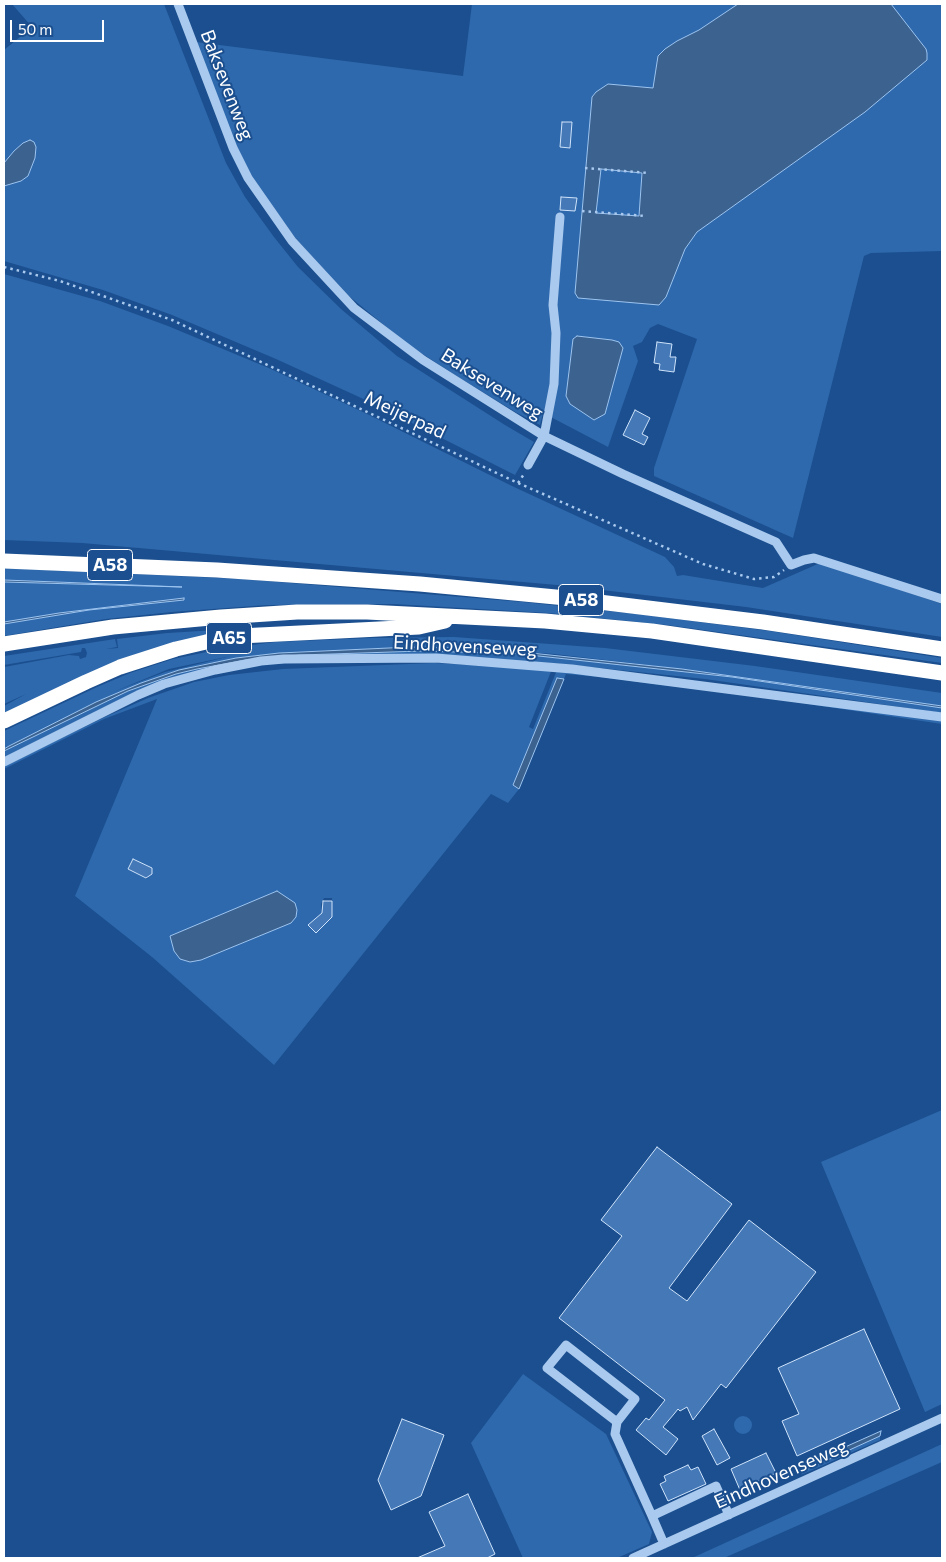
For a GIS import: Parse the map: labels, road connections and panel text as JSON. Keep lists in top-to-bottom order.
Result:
{
  "streets": {
    "highway": ["A58", "A65"],
    "street": ["Baksevenweg", "Eindhovenseweg"],
    "path": ["Meijerpad"]
  },
  "crossings": [
    ["Baksevenweg", "Meijerpad"],
    ["A58", "A65"]
  ],
  "scale_bar": "50 m"
}
